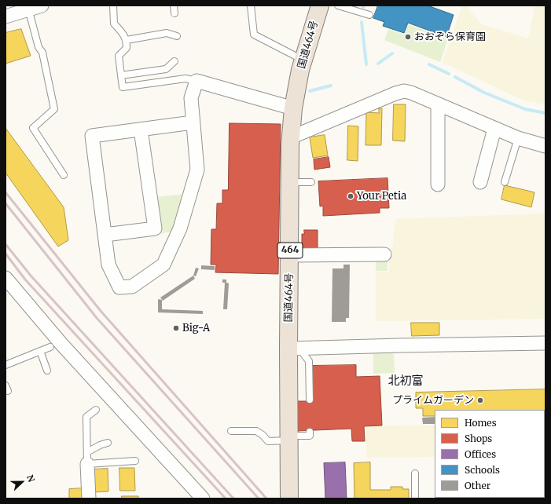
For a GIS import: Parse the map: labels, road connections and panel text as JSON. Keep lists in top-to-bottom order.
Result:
{
  "streets": {
    "highway": ["国道464号", "464"]
  },
  "districts": ["北初富"],
  "places": [
    "おおぞら保育園",
    "Your Petia",
    "Big-A",
    "プライムガーデン"
  ],
  "legend": [
    "Homes",
    "Shops",
    "Offices",
    "Schools",
    "Other"
  ],
  "north": "right"
}
